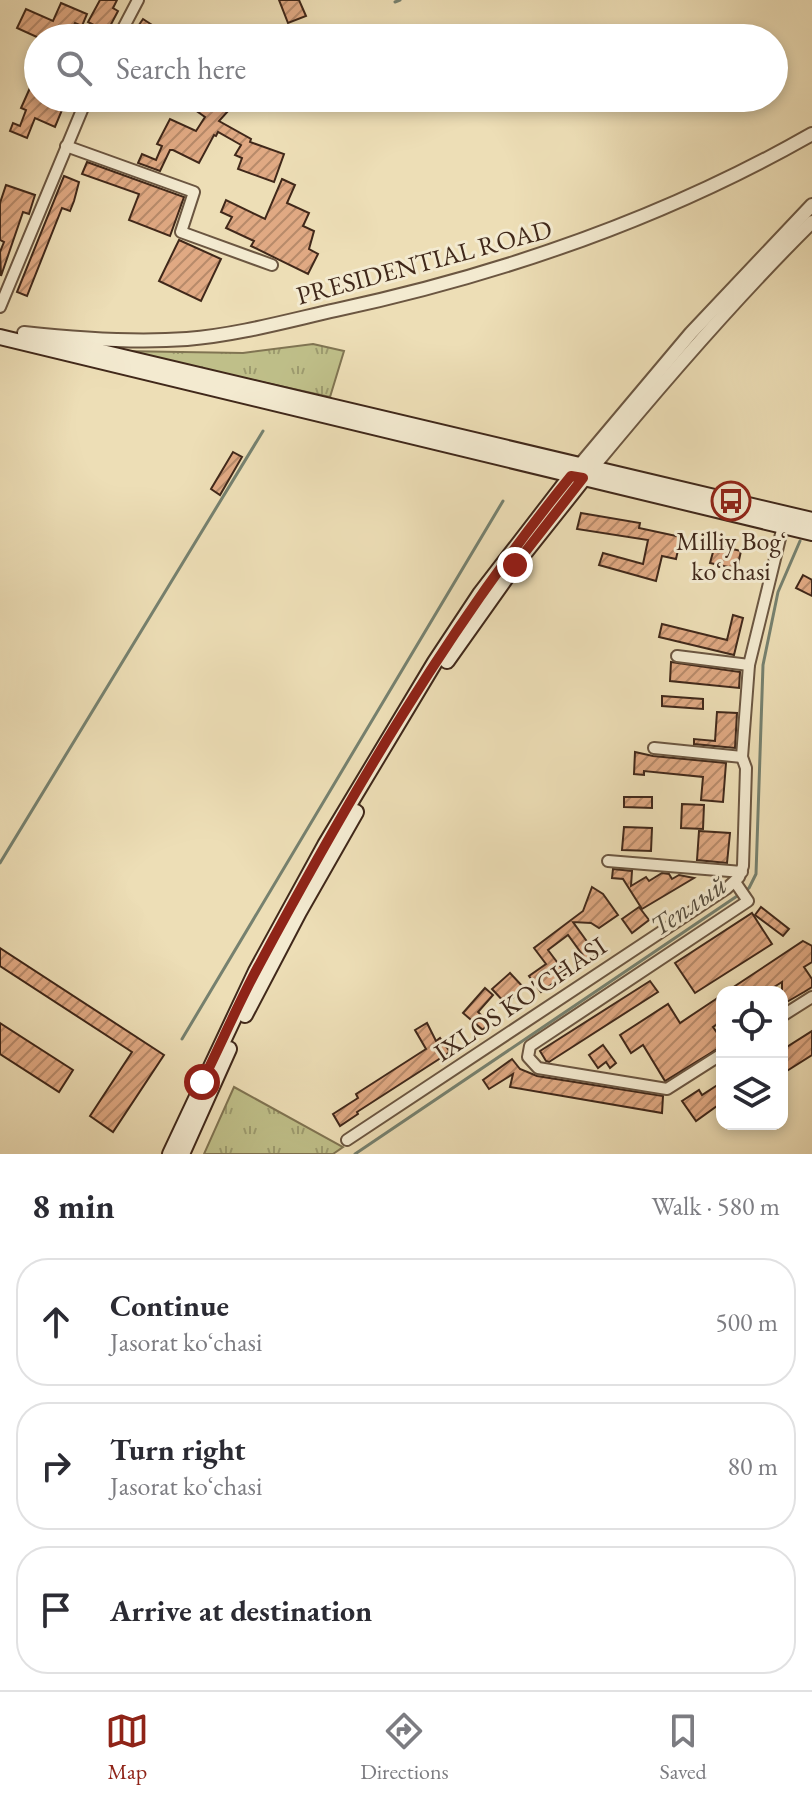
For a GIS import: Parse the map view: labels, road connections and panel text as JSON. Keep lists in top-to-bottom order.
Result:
{
  "streets": {
    "street": ["PRESIDENTIAL ROAD", "IXLOS KO'CHASI"]
  },
  "water": ["Теплый"],
  "places": {
    "bus stop": ["Milliy Bogʻ koʻchasi"]
  },
  "page": {
    "search": "Search here",
    "heading": ["8 min", "Walk · 580 m"],
    "list": [
      ["Continue", "Jasorat koʻchasi", "500 m"],
      ["Turn right", "Jasorat koʻchasi", "80 m"],
      "Arrive at destination"
    ],
    "nav": ["Map", "Directions", "Saved"]
  }
}
